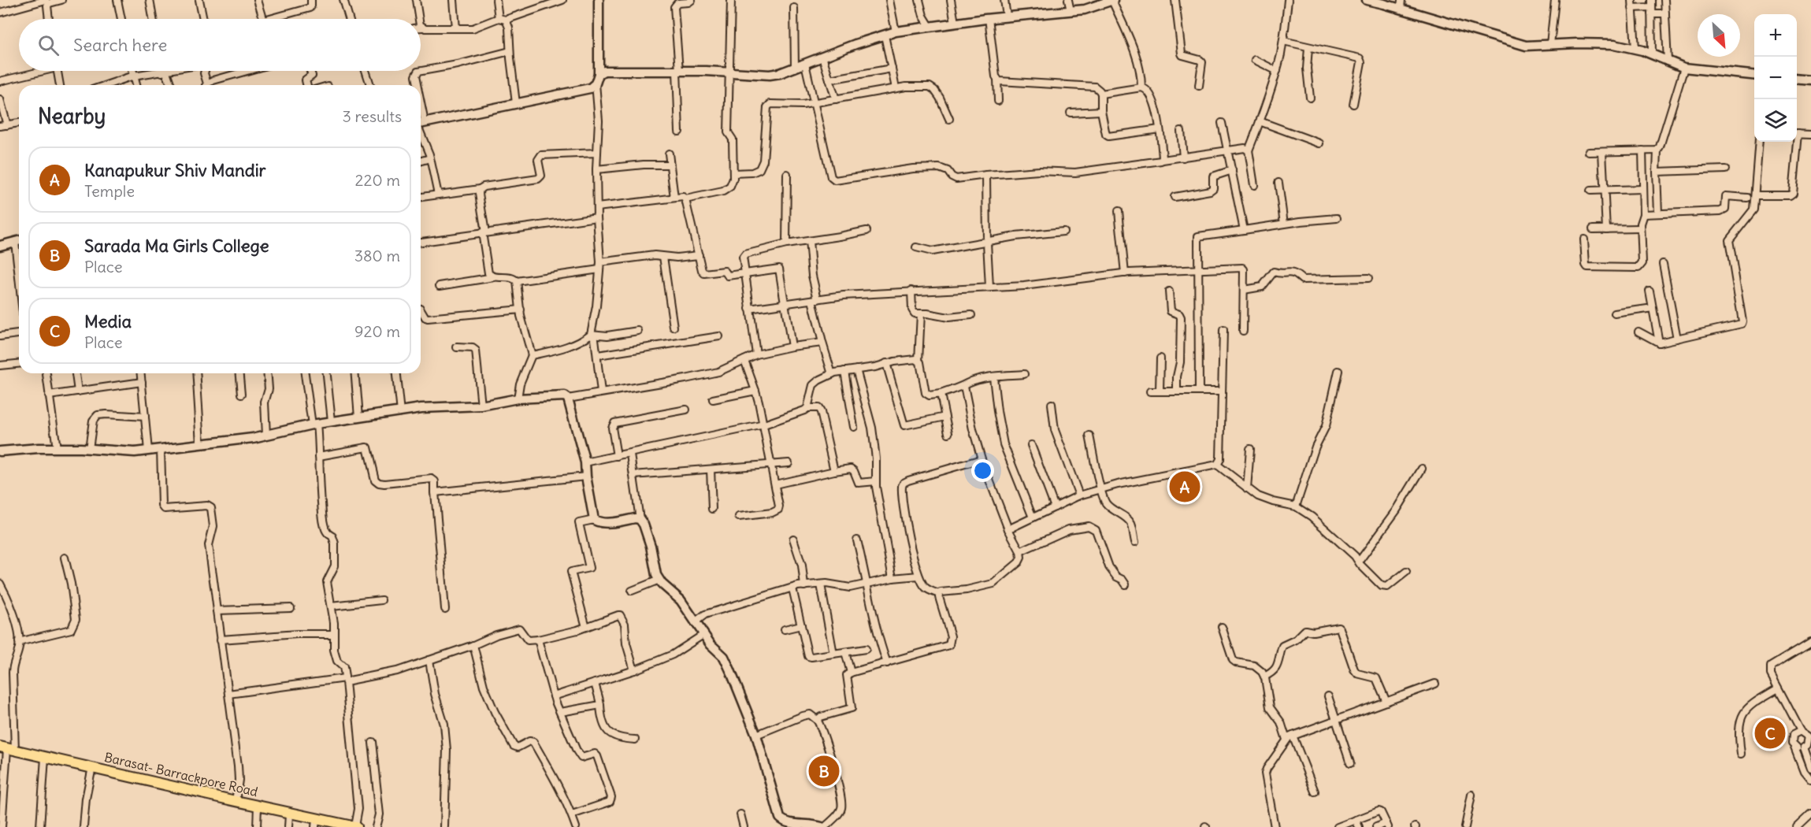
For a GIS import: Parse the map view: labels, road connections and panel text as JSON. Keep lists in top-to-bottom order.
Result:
{
  "streets": {
    "main road": ["Barasat- Barrackpore Road"]
  },
  "north": "bottom right",
  "page": {
    "map_buttons": ["+", "−"],
    "search": "Search here",
    "heading": ["Nearby", "3 results"],
    "list": [
      {
        "mark": "A",
        "name": "Kanapukur Shiv Mandir",
        "note": "Temple",
        "value": "220 m"
      },
      {
        "mark": "B",
        "name": "Sarada Ma Girls College",
        "note": "Place",
        "value": "380 m"
      },
      {
        "mark": "C",
        "name": "Media",
        "note": "Place",
        "value": "920 m"
      }
    ],
    "pins": ["A", "C", "B"]
  }
}
